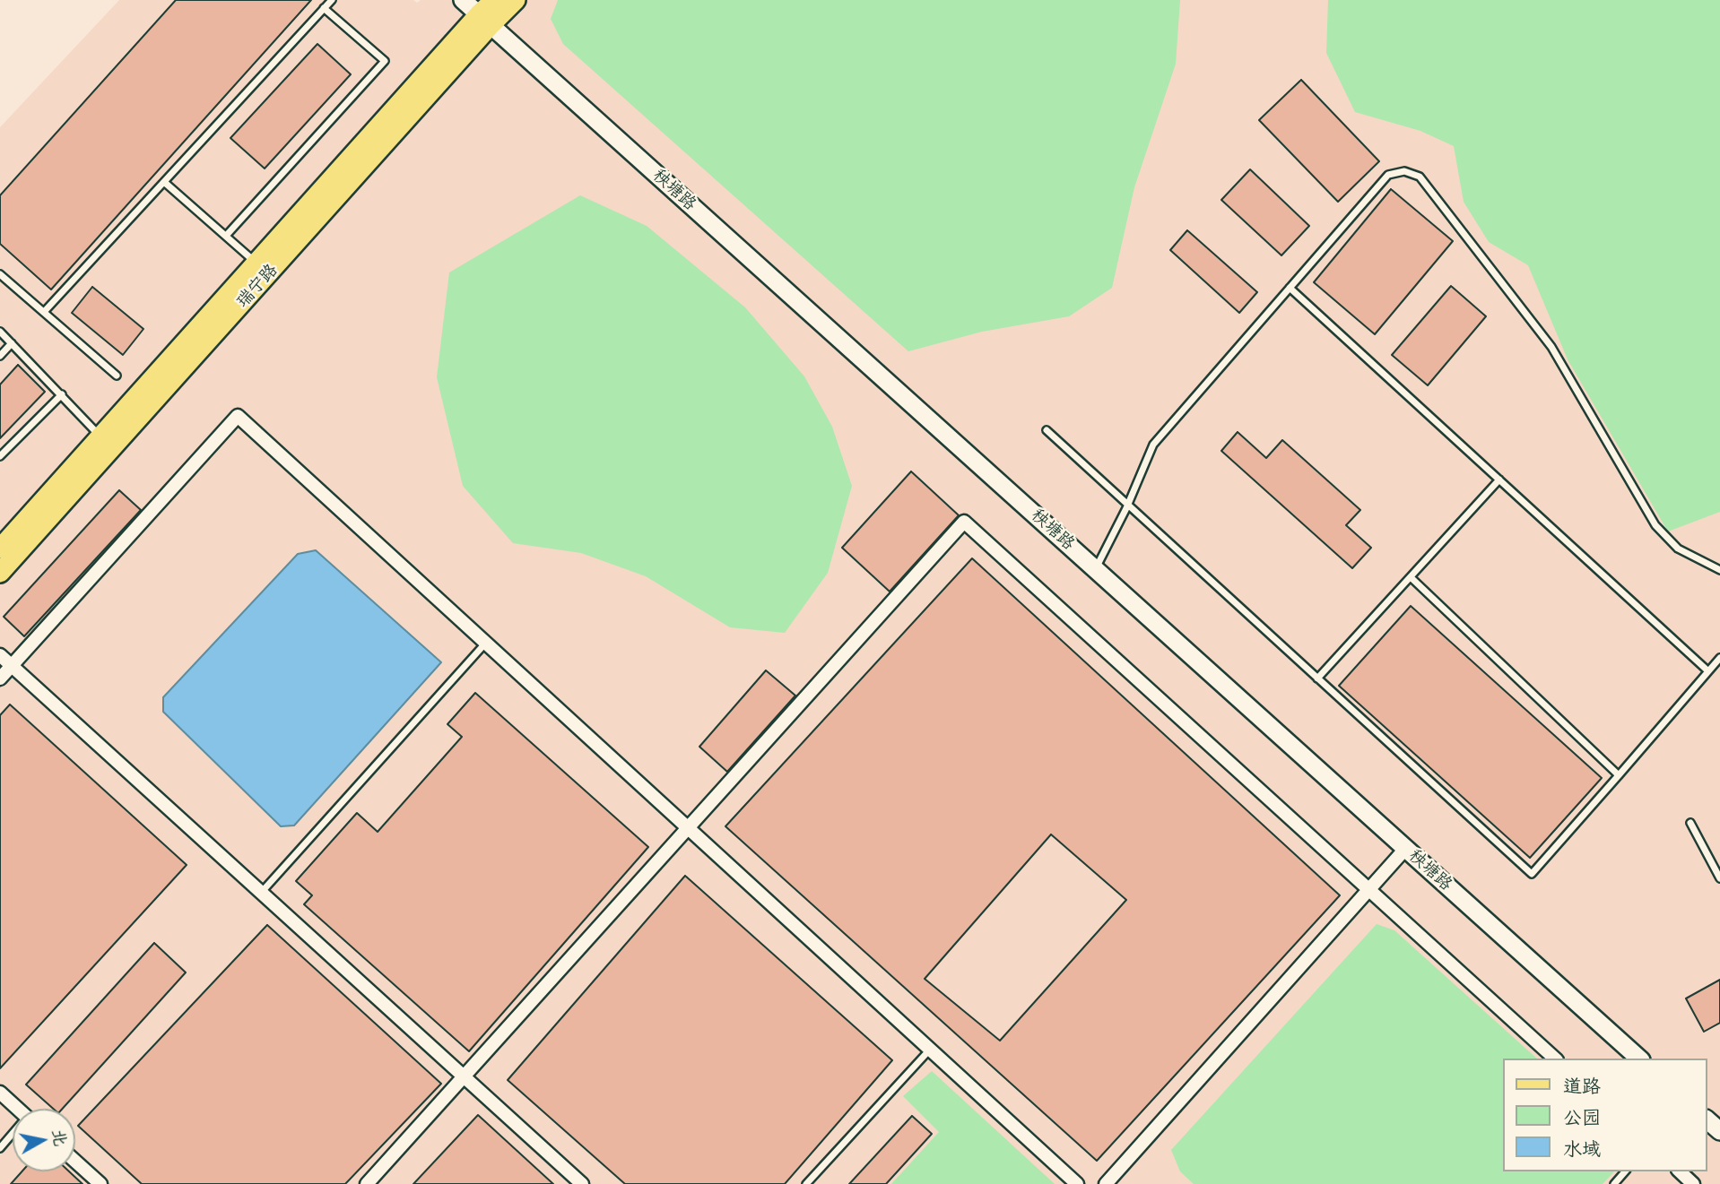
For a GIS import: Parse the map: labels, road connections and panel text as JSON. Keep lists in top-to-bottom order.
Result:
{
  "streets": {
    "main road": ["秧塘路", "瑞宁路"]
  },
  "crossings": [
    ["秧塘路", "瑞宁路"]
  ],
  "legend": ["道路", "公园", "水域"],
  "north": "right"
}
